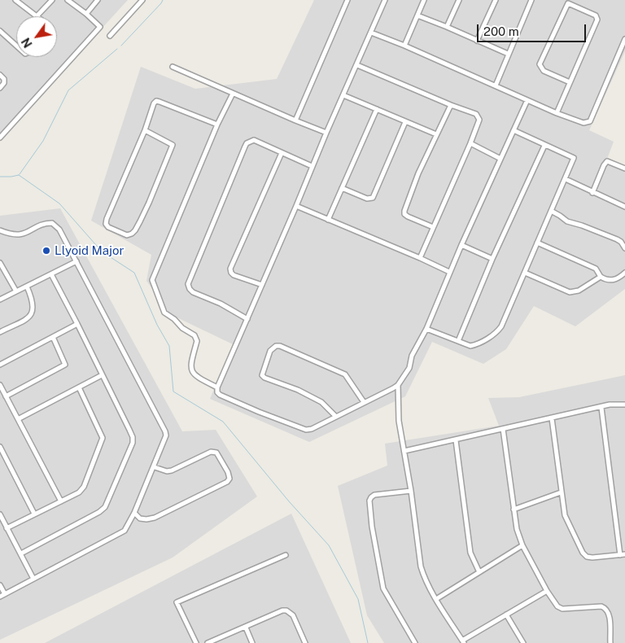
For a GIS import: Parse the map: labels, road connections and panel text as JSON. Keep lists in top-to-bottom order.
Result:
{
  "places": ["Llyoid Major"],
  "scale_bar": "200 m",
  "north": "bottom left"
}
